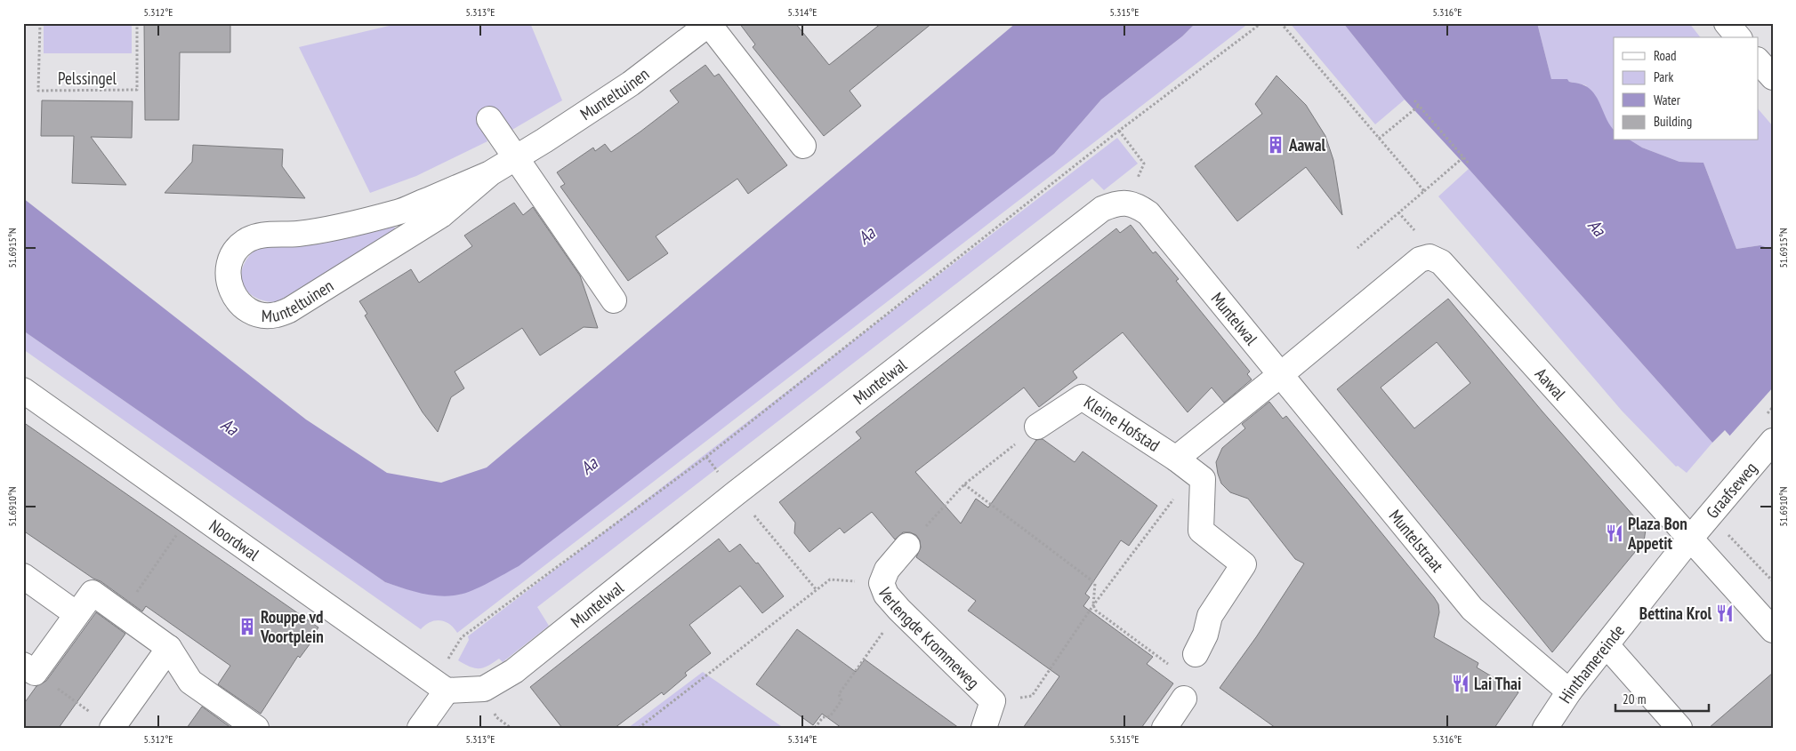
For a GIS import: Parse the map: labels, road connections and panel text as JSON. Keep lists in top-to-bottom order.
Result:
{
  "streets": {
    "street": [
      "Munteltuinen",
      "Muntelwal",
      "Aawal",
      "Kleine Hofstad",
      "Graafseweg",
      "Noordwal",
      "Muntelstraat",
      "Verlengde Krommeweg",
      "Hinthamereinde"
    ],
    "path": ["Pelssingel"]
  },
  "crossings": [
    ["Muntelwal", "Aawal"],
    ["Muntelwal", "Kleine Hofstad"],
    ["Muntelwal", "Noordwal"],
    ["Muntelwal", "Muntelstraat"],
    ["Aawal", "Kleine Hofstad"],
    ["Aawal", "Graafseweg"],
    ["Aawal", "Muntelstraat"],
    ["Aawal", "Hinthamereinde"],
    ["Kleine Hofstad", "Muntelstraat"],
    ["Graafseweg", "Hinthamereinde"],
    ["Muntelstraat", "Hinthamereinde"]
  ],
  "water": ["Aa"],
  "places": {
    "building": ["Aawal", "Rouppe vd Voortplein"],
    "restaurant": ["Plaza Bon Appetit", "Bettina Krol", "Lai Thai"]
  },
  "legend": [
    "Road",
    "Park",
    "Water",
    "Building"
  ],
  "scale_bar": "20 m",
  "coordinates": [
    "5.312°E",
    "5.313°E",
    "5.314°E",
    "5.315°E",
    "5.316°E",
    "51.6915°N",
    "51.6910°N"
  ]
}
